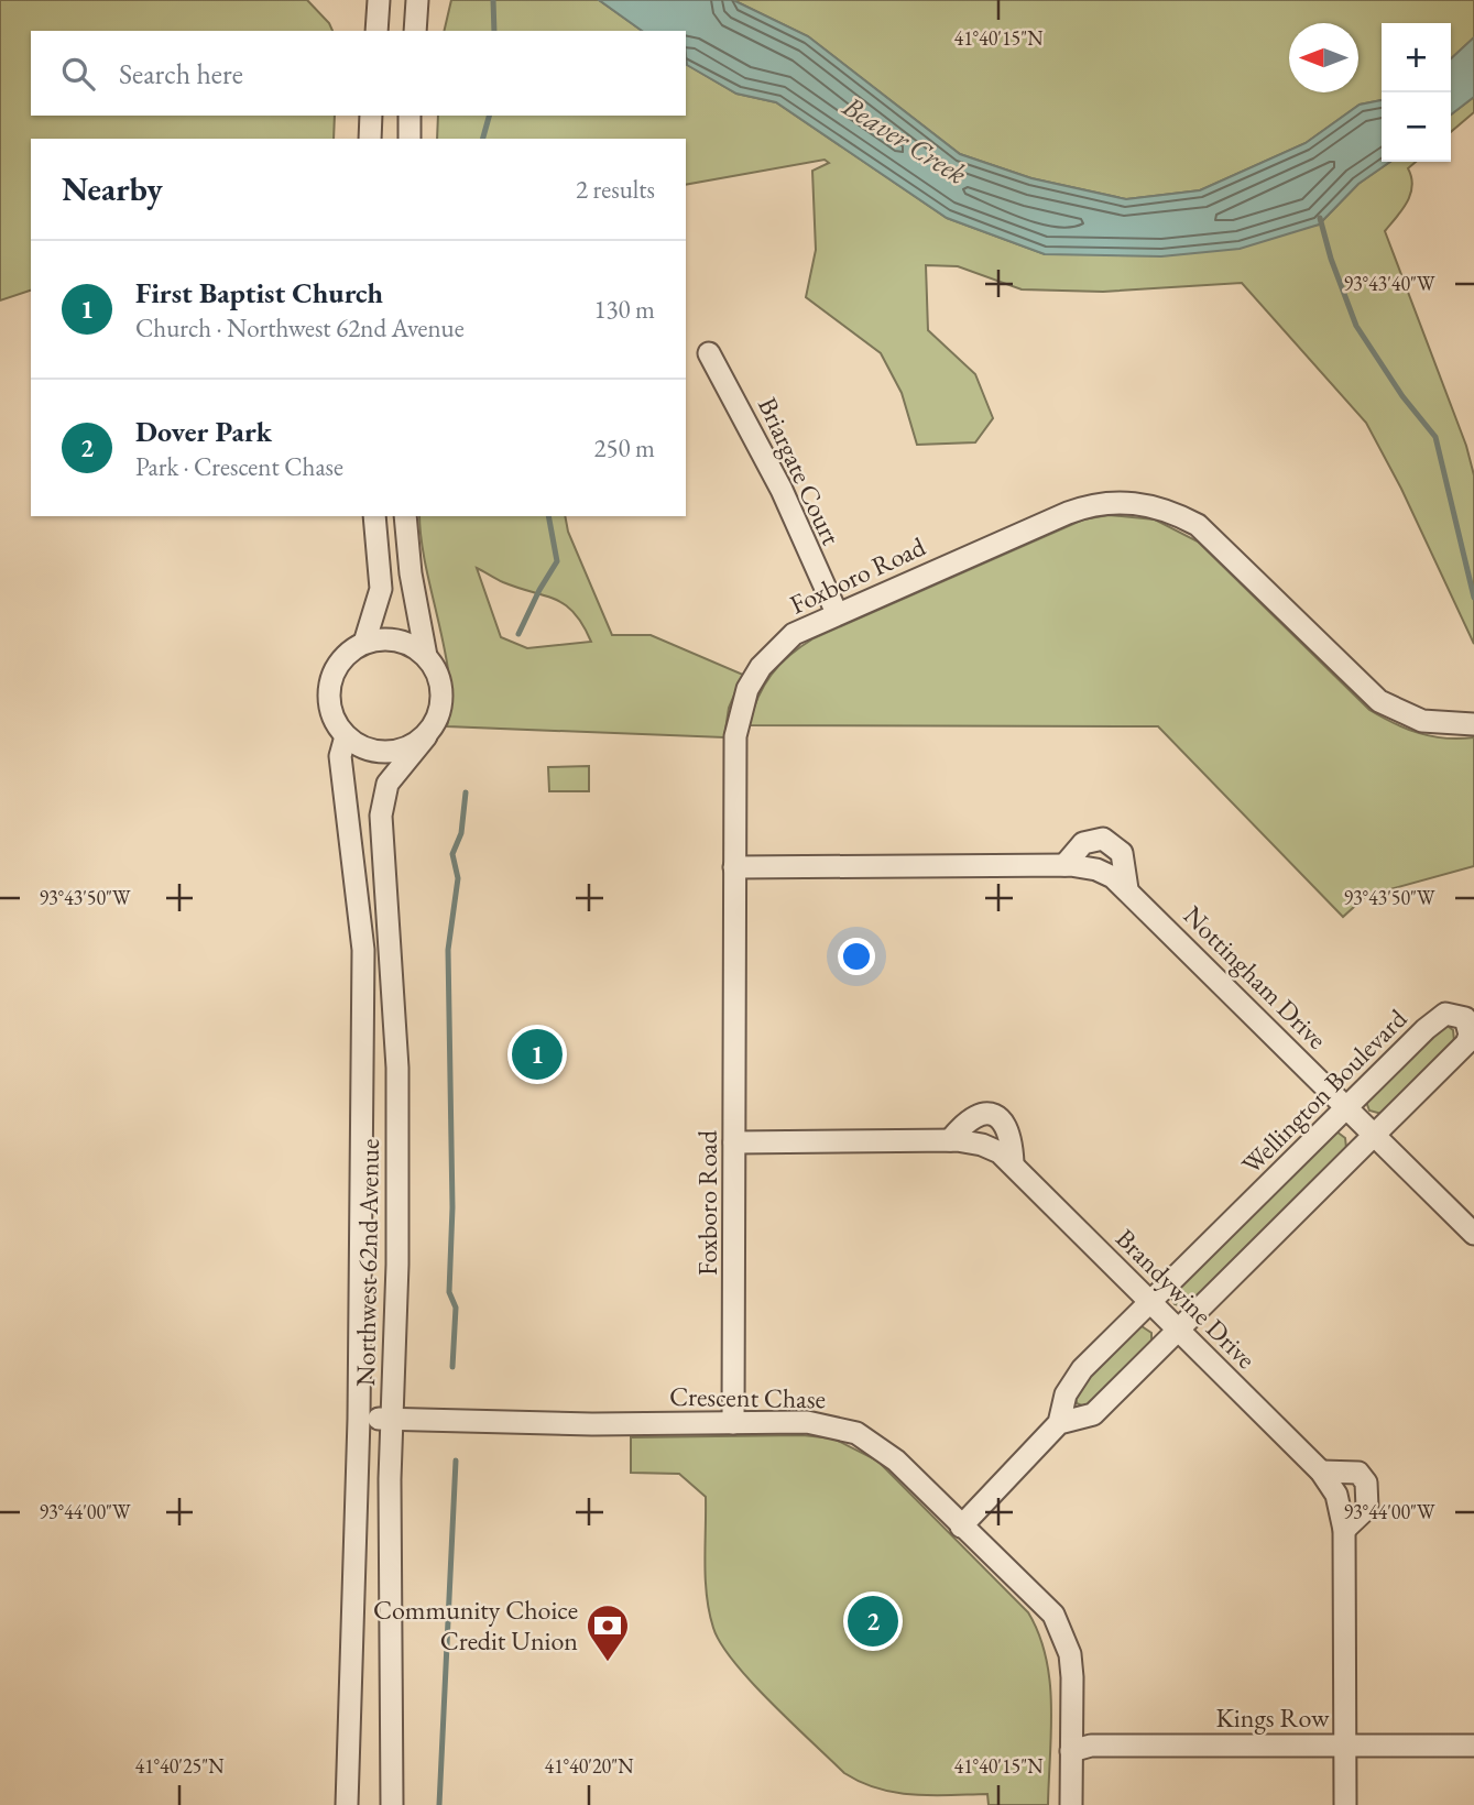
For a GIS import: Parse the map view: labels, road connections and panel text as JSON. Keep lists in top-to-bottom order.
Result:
{
  "streets": {
    "street": [
      "Briargate Court",
      "Foxboro Road",
      "Nottingham Drive",
      "Wellington Boulevard",
      "Northwest 62nd Avenue",
      "Brandywine Drive",
      "Crescent Chase",
      "Kings Row"
    ]
  },
  "crossings": [
    ["Briargate Court", "Foxboro Road"],
    ["Foxboro Road", "Nottingham Drive"],
    ["Foxboro Road", "Brandywine Drive"],
    ["Foxboro Road", "Crescent Chase"],
    ["Nottingham Drive", "Wellington Boulevard"],
    ["Wellington Boulevard", "Brandywine Drive"],
    ["Wellington Boulevard", "Crescent Chase"],
    ["Northwest 62nd Avenue", "Crescent Chase"],
    ["Brandywine Drive", "Kings Row"],
    ["Crescent Chase", "Kings Row"]
  ],
  "water": ["Beaver Creek"],
  "places": {
    "bank": ["Community Choice Credit Union"]
  },
  "north": "left",
  "page": {
    "map_buttons": ["+", "−"],
    "search": "Search here",
    "heading": ["Nearby", "2 results"],
    "list": [
      {
        "mark": "1",
        "name": "First Baptist Church",
        "note": "Church · Northwest 62nd Avenue",
        "value": "130 m"
      },
      {
        "mark": "2",
        "name": "Dover Park",
        "note": "Park · Crescent Chase",
        "value": "250 m"
      }
    ],
    "pins": ["1", "2"]
  },
  "coordinates": [
    "41°40'15\"N",
    "93°43'40\"W",
    "93°43'50\"W",
    "93°44'00\"W",
    "41°40'25\"N",
    "41°40'20\"N"
  ]
}
